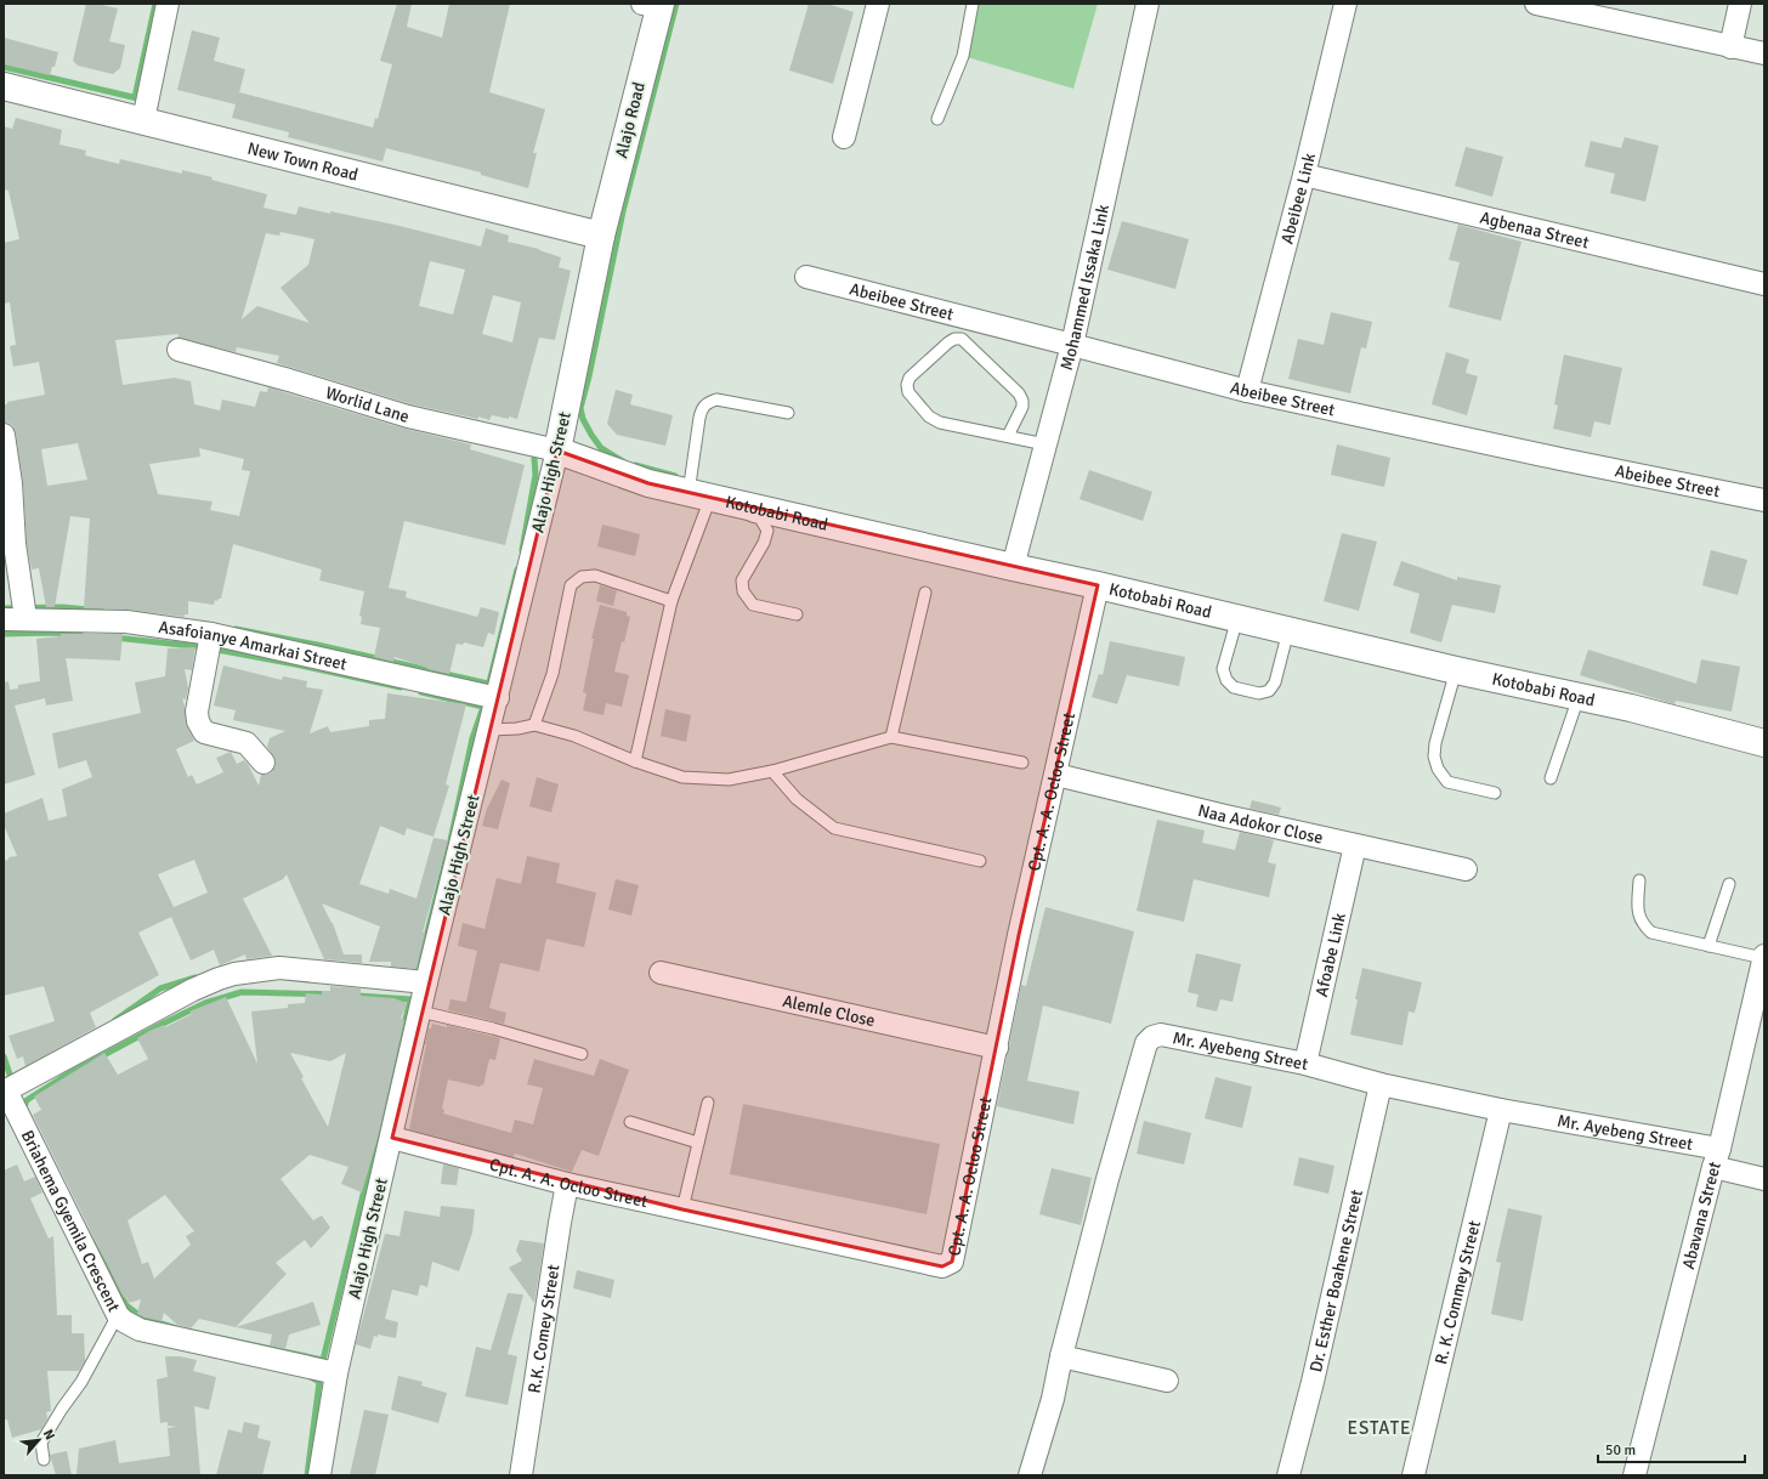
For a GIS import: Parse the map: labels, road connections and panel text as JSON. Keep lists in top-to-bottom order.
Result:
{
  "streets": {
    "street": [
      "Alajo Road",
      "New Town Road",
      "Abeibee Link",
      "Agbenaa Street",
      "Mohammed Issaka Link",
      "Abeibee Street",
      "Worlid Lane",
      "Alajo High Street",
      "Kotobabi Road",
      "Asafoianye Amarkai Street",
      "Cpt. A. A. Ocloo Street",
      "Naa Adokor Close",
      "Afoabe Link",
      "Alemle Close",
      "Mr. Ayebeng Street",
      "Abavana Street",
      "Briahema Gyemila Crescent",
      "Dr. Esther Boahene Street",
      "R. K. Commey Street",
      "R.K. Comey Street"
    ]
  },
  "crossings": [
    ["Alajo Road", "New Town Road"],
    ["Alajo Road", "Alajo High Street"],
    ["New Town Road", "Alajo High Street"],
    ["Abeibee Link", "Agbenaa Street"],
    ["Abeibee Link", "Abeibee Street"],
    ["Mohammed Issaka Link", "Abeibee Street"],
    ["Mohammed Issaka Link", "Kotobabi Road"],
    ["Worlid Lane", "Alajo High Street"],
    ["Worlid Lane", "Kotobabi Road"],
    ["Alajo High Street", "Kotobabi Road"],
    ["Alajo High Street", "Asafoianye Amarkai Street"],
    ["Alajo High Street", "Cpt. A. A. Ocloo Street"],
    ["Alajo High Street", "Briahema Gyemila Crescent"],
    ["Kotobabi Road", "Cpt. A. A. Ocloo Street"],
    ["Cpt. A. A. Ocloo Street", "Naa Adokor Close"],
    ["Cpt. A. A. Ocloo Street", "Alemle Close"],
    ["Cpt. A. A. Ocloo Street", "R.K. Comey Street"],
    ["Naa Adokor Close", "Afoabe Link"],
    ["Afoabe Link", "Mr. Ayebeng Street"],
    ["Mr. Ayebeng Street", "Abavana Street"],
    ["Mr. Ayebeng Street", "Dr. Esther Boahene Street"],
    ["Mr. Ayebeng Street", "R. K. Commey Street"]
  ],
  "districts": ["ESTATE"],
  "scale_bar": "50 m",
  "north": "top right"
}
